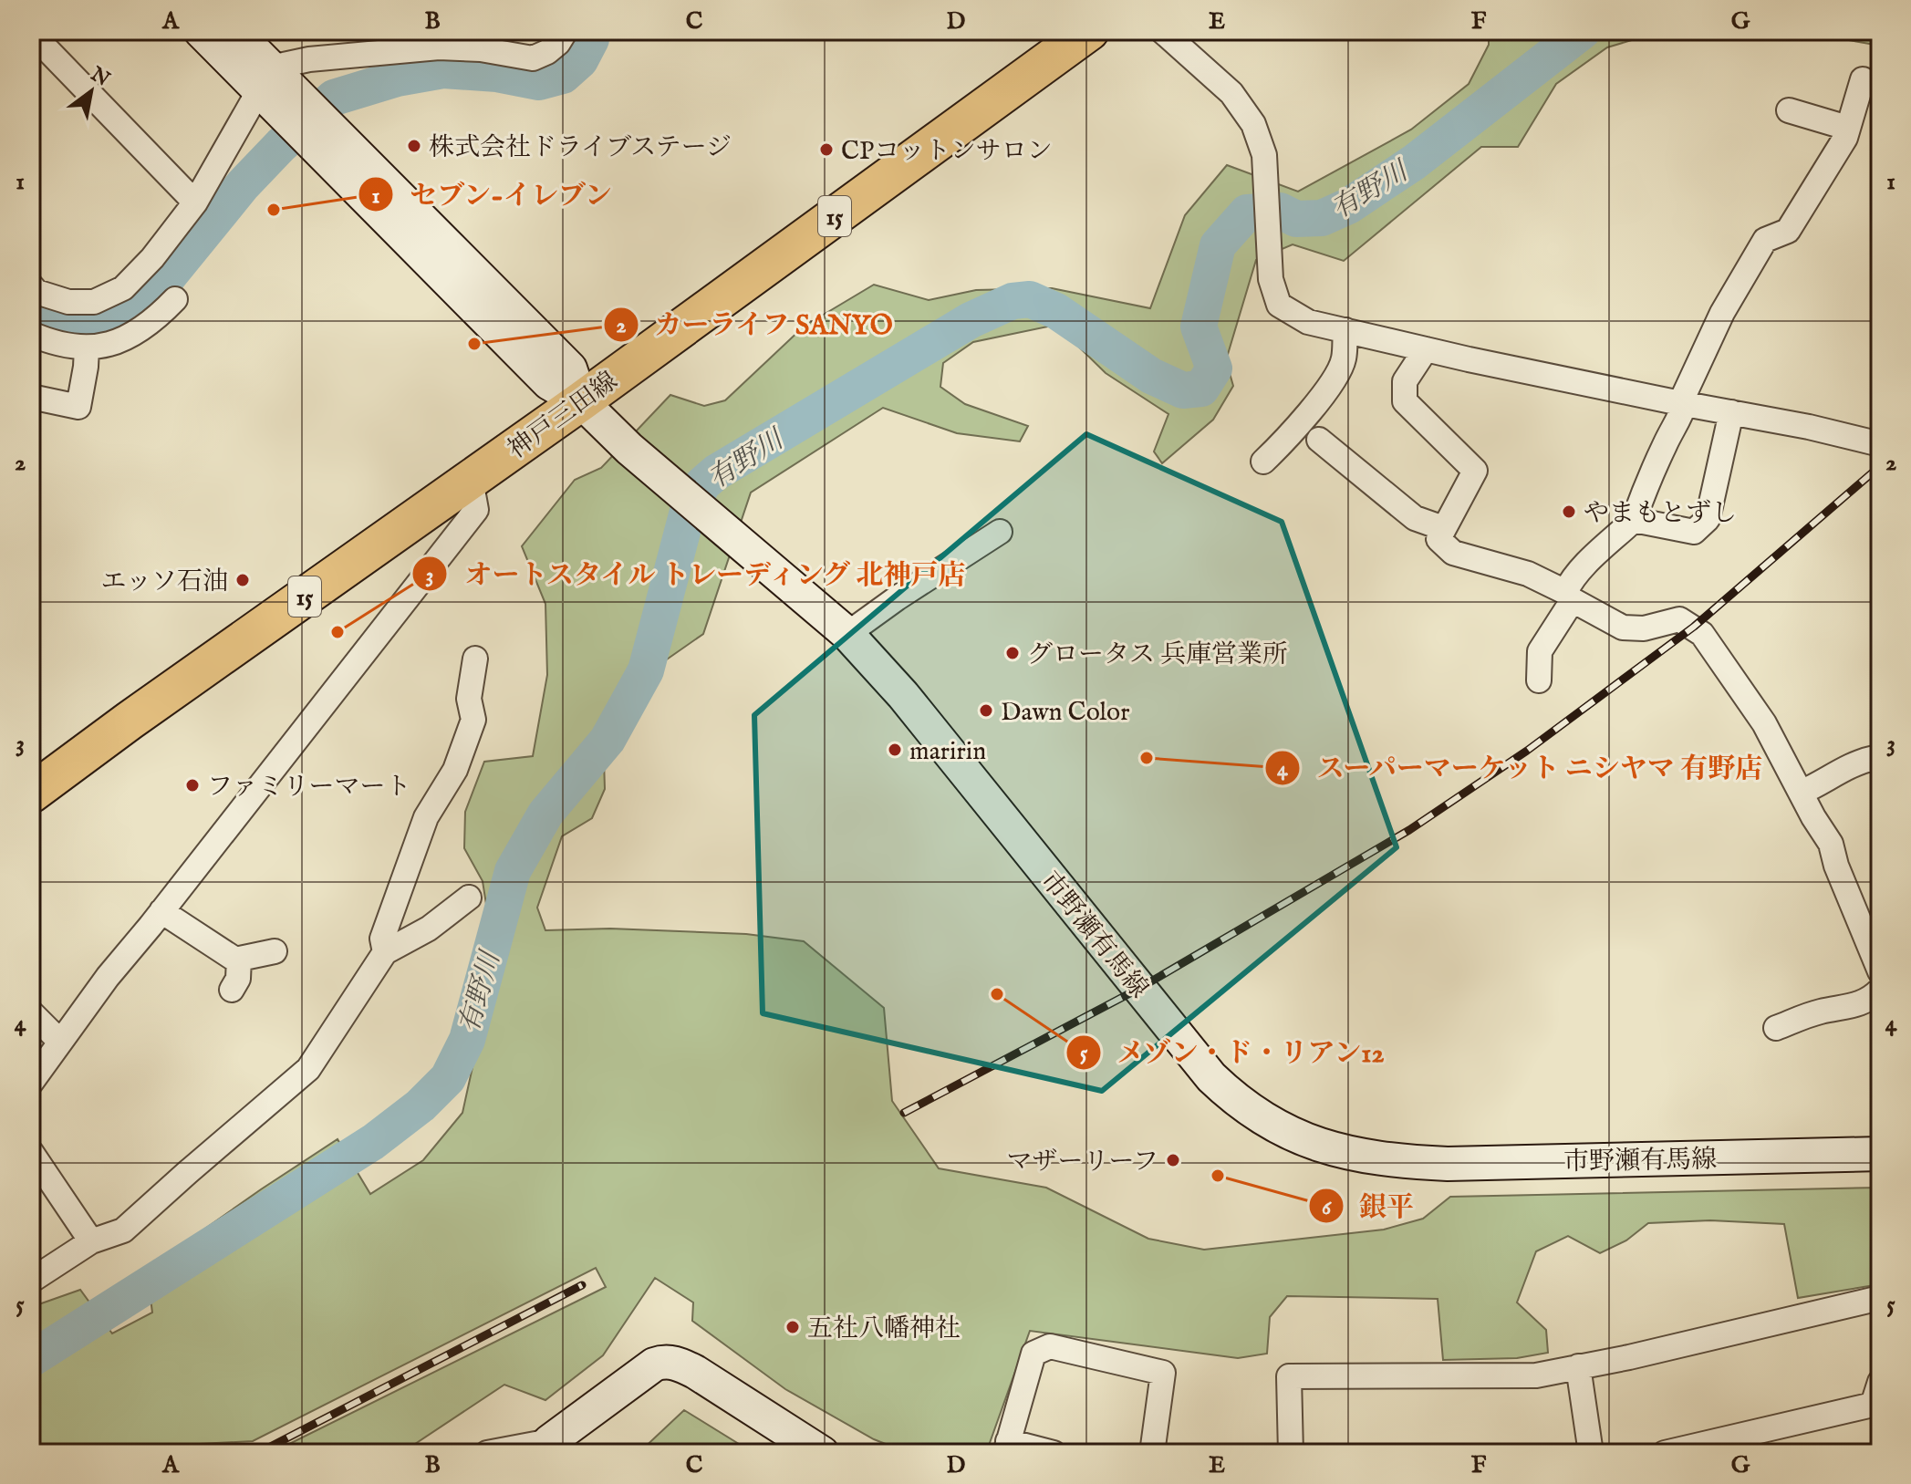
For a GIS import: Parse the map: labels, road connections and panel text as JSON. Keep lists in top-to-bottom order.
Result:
{
  "streets": {
    "main road": ["15", "神戸三田線", "市野瀬有馬線"]
  },
  "crossings": [
    ["神戸三田線", "市野瀬有馬線"]
  ],
  "water": ["有野川"],
  "places": [
    "株式会社ドライブステージ",
    "CPコットンサロン",
    "セブン-イレブン",
    "カーライフ SANYO",
    "やまもとずし",
    "エッソ石油",
    "オートスタイル トレーディング 北神戸店",
    "グロータス 兵庫営業所",
    "Dawn Color",
    "maririn",
    "スーパーマーケット ニシヤマ 有野店",
    "ファミリーマート",
    "メゾン・ド・リアン12",
    "マザーリーフ",
    "銀平",
    "五社八幡神社"
  ],
  "north": "top right",
  "grid": {
    "columns": [
      "A",
      "B",
      "C",
      "D",
      "E",
      "F",
      "G"
    ],
    "rows": [
      "1",
      "2",
      "3",
      "4",
      "5"
    ]
  }
}
